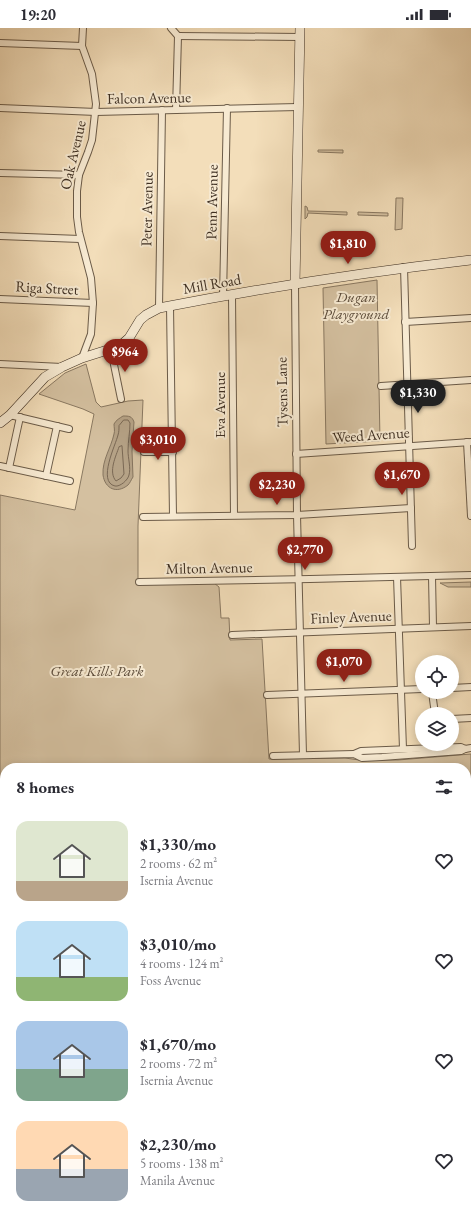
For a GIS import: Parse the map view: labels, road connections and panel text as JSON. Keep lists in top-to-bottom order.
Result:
{
  "streets": {
    "street": [
      "Falcon Avenue",
      "Oak Avenue",
      "Penn Avenue",
      "Peter Avenue",
      "Mill Road",
      "Riga Street",
      "Tysens Lane",
      "Eva Avenue",
      "Weed Avenue",
      "Milton Avenue",
      "Finley Avenue"
    ]
  },
  "crossings": [
    ["Falcon Avenue", "Oak Avenue"],
    ["Falcon Avenue", "Penn Avenue"],
    ["Falcon Avenue", "Peter Avenue"],
    ["Falcon Avenue", "Tysens Lane"],
    ["Oak Avenue", "Mill Road"],
    ["Oak Avenue", "Riga Street"],
    ["Penn Avenue", "Mill Road"],
    ["Penn Avenue", "Eva Avenue"],
    ["Peter Avenue", "Mill Road"],
    ["Mill Road", "Tysens Lane"],
    ["Mill Road", "Eva Avenue"],
    ["Tysens Lane", "Weed Avenue"],
    ["Tysens Lane", "Milton Avenue"],
    ["Tysens Lane", "Finley Avenue"]
  ],
  "parks": ["Dugan Playground", "Great Kills Park"],
  "page": {
    "status": "19:20",
    "price": [
      "$1,810",
      "$964",
      "$1,330",
      "$3,010",
      "$1,670",
      "$2,230",
      "$2,770",
      "$1,070"
    ],
    "heading": "8 homes",
    "list": [
      {
        "name": "$1,330/mo",
        "note": "2 rooms · 62 m² · Isernia Avenue"
      },
      {
        "name": "$3,010/mo",
        "note": "4 rooms · 124 m² · Foss Avenue"
      },
      {
        "name": "$1,670/mo",
        "note": "2 rooms · 72 m² · Isernia Avenue"
      },
      {
        "name": "$2,230/mo",
        "note": "5 rooms · 138 m² · Manila Avenue"
      }
    ]
  }
}
